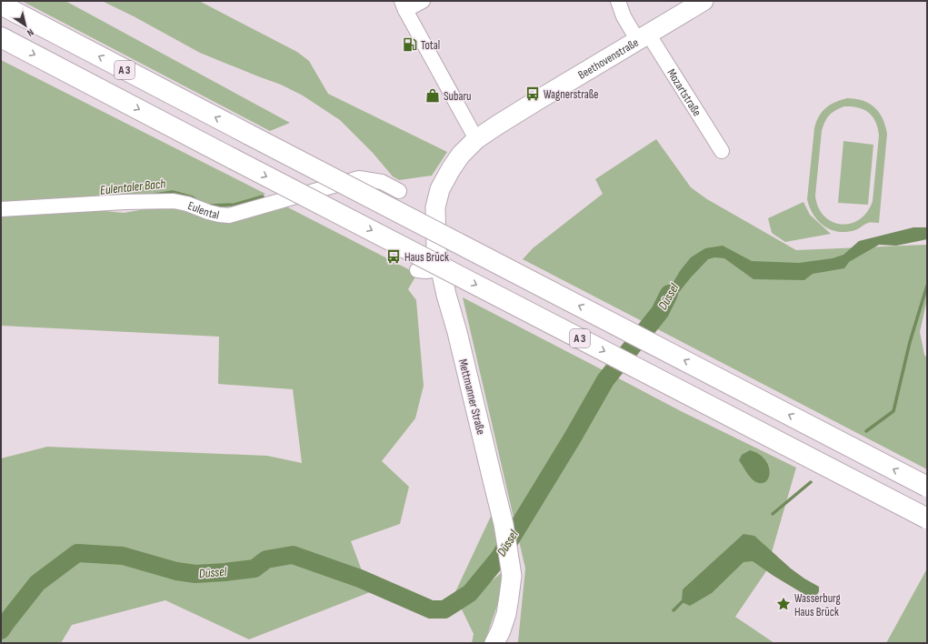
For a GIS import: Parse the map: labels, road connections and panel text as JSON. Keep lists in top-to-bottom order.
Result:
{
  "streets": {
    "highway": ["A 3"],
    "main road": ["Beethovenstraße", "Mettmanner Straße"],
    "street": ["Mozartstraße", "Eulental"]
  },
  "crossings": [
    ["Beethovenstraße", "Mozartstraße"],
    ["Beethovenstraße", "Mettmanner Straße"]
  ],
  "water": ["Eulentaler Bach", "Düssel"],
  "places": {
    "fuel station": ["Total"],
    "bus stop": ["Wagnerstraße", "Haus Brück"],
    "shop": ["Subaru"],
    "place": ["Wasserburg Haus Brück"]
  },
  "north": "bottom right"
}
